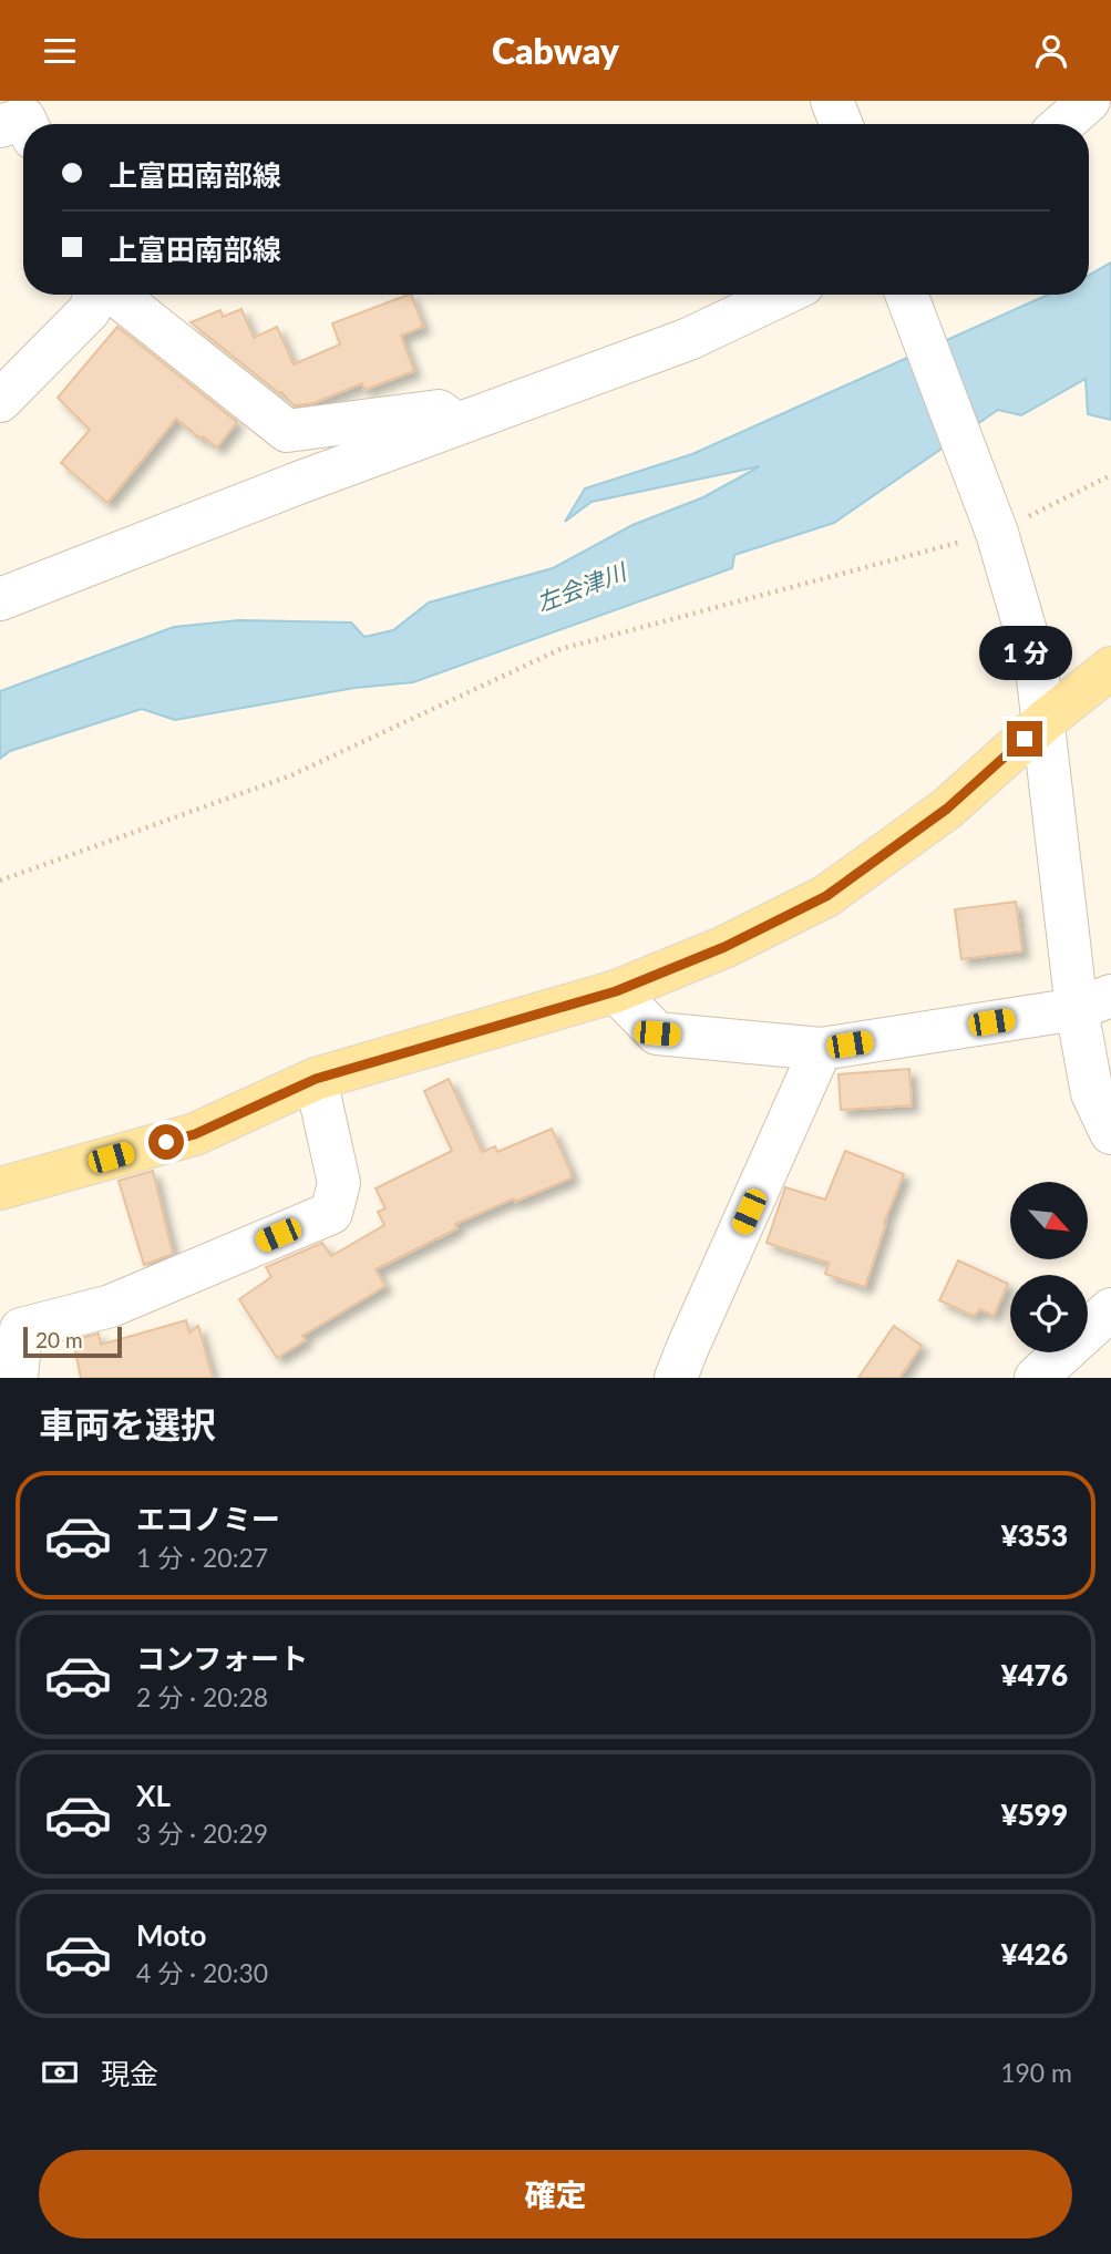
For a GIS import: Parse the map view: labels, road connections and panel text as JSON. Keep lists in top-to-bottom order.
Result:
{
  "water": ["左会津川"],
  "scale_bar": "20 m",
  "north": "bottom right",
  "page": {
    "header": "Cabway",
    "banner": ["上富田南部線", "上富田南部線"],
    "bubble": "1 分",
    "scale": "20 m",
    "heading": "車両を選択",
    "list": [
      {
        "name": "エコノミー",
        "note": "1 分 · 20:27",
        "value": "¥353"
      },
      {
        "name": "コンフォート",
        "note": "2 分 · 20:28",
        "value": "¥476"
      },
      {
        "name": "XL",
        "note": "3 分 · 20:29",
        "value": "¥599"
      },
      {
        "name": "Moto",
        "note": "4 分 · 20:30",
        "value": "¥426"
      }
    ],
    "pay": ["現金", "190 m"],
    "buttons": "確定"
  }
}
